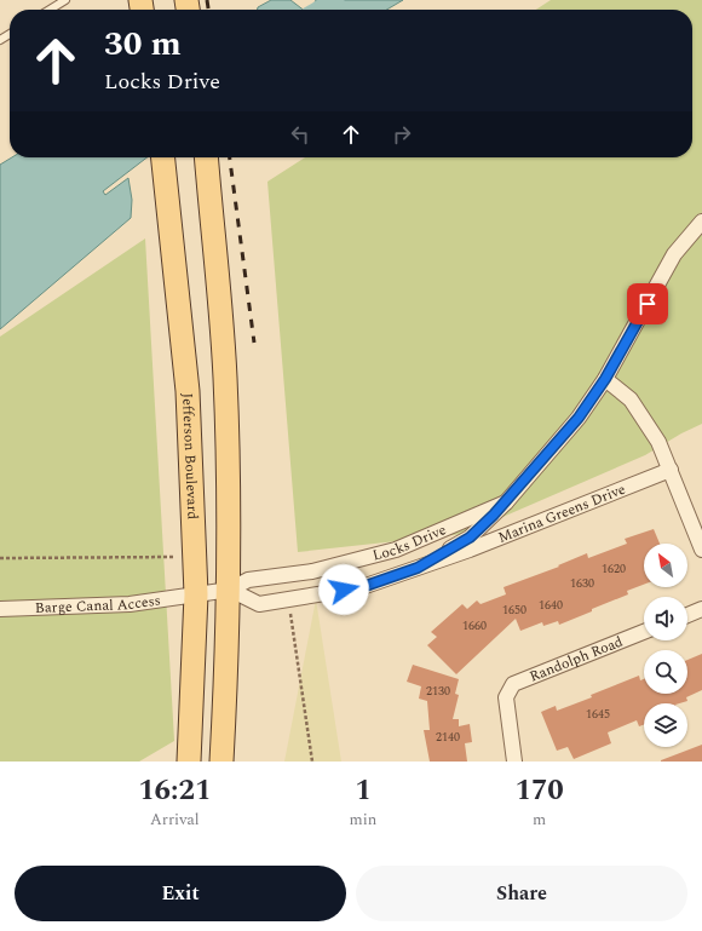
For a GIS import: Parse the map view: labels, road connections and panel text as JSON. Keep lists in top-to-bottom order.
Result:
{
  "streets": {
    "main road": ["Jefferson Boulevard"],
    "street": [
      "Marina Greens Drive",
      "Locks Drive",
      "Barge Canal Access",
      "Randolph Road"
    ]
  },
  "crossings": [
    ["Jefferson Boulevard", "Locks Drive"],
    ["Jefferson Boulevard", "Barge Canal Access"],
    ["Marina Greens Drive", "Locks Drive"],
    ["Locks Drive", "Barge Canal Access"]
  ],
  "house_numbers": [
    "1620",
    "1630",
    "1640",
    "1650",
    "1660",
    "2130",
    "1645",
    "2140"
  ],
  "north": "top left",
  "page": {
    "turn": ["30 m", "Locks Drive"],
    "eta": [
      "16:21",
      "Arrival",
      "1",
      "min",
      "170",
      "m"
    ],
    "buttons": ["Exit", "Share"]
  }
}
